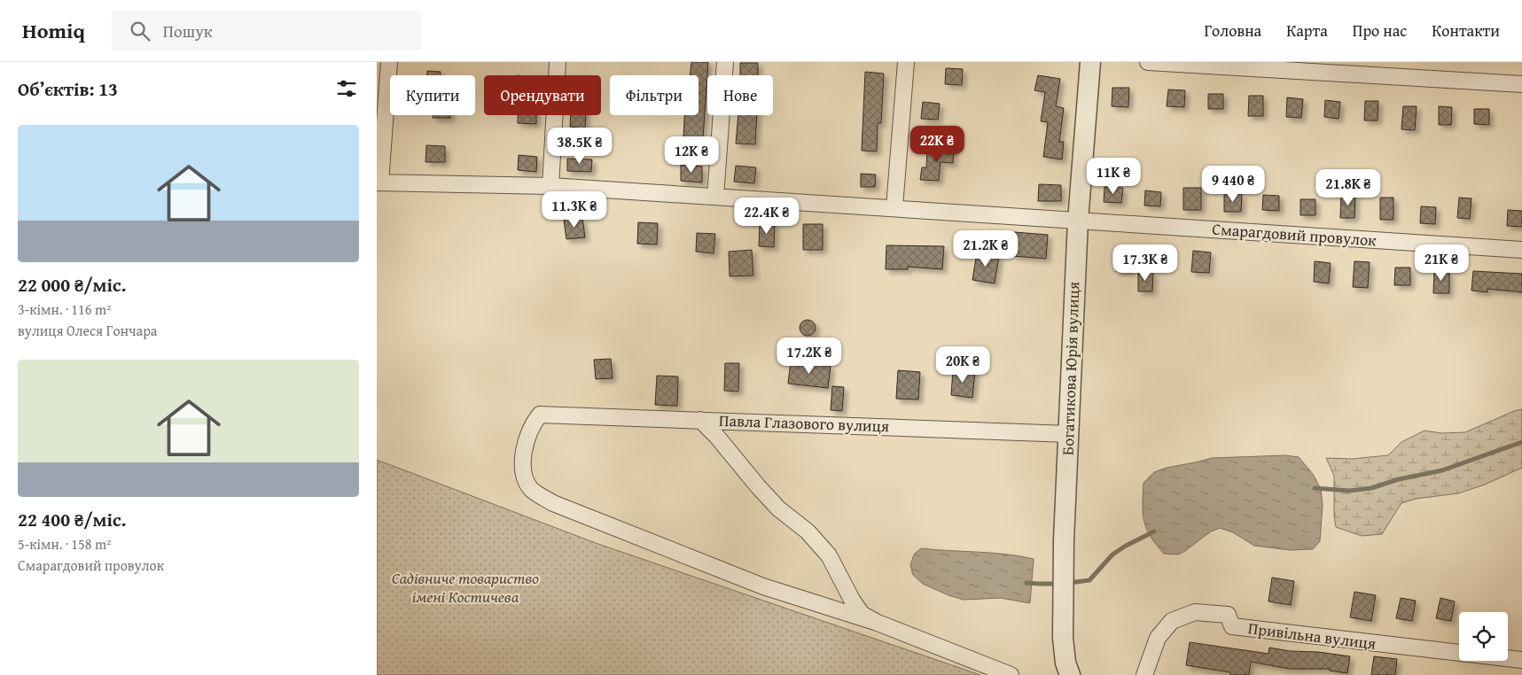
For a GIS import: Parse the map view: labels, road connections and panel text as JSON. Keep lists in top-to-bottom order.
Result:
{
  "streets": {
    "street": [
      "Смарагдовий провулок",
      "Богатикова Юрія вулиця",
      "Павла Глазового вулиця",
      "Привільна вулиця"
    ]
  },
  "crossings": [
    ["Смарагдовий провулок", "Богатикова Юрія вулиця"],
    ["Богатикова Юрія вулиця", "Павла Глазового вулиця"]
  ],
  "parks": ["Садівниче товариство імені Костичева"],
  "page": {
    "header": "Homiq",
    "search": "Пошук",
    "nav": [
      "Головна",
      "Карта",
      "Про нас",
      "Контакти"
    ],
    "heading": "Об’єктів: 13",
    "chip": [
      "Купити",
      "Орендувати",
      "Фільтри",
      "Нове"
    ],
    "list": [
      {
        "name": "22 000 ₴/міс.",
        "note": "3-кімн. · 116 m² · вулиця Олеся Гончара"
      },
      {
        "name": "22 400 ₴/міс.",
        "note": "5-кімн. · 158 m² · Смарагдовий провулок"
      }
    ],
    "price": [
      "22K ₴",
      "38.5K ₴",
      "12K ₴",
      "11K ₴",
      "9 440 ₴",
      "21.8K ₴",
      "11.3K ₴",
      "22.4K ₴",
      "21.2K ₴",
      "17.3K ₴",
      "21K ₴",
      "17.2K ₴",
      "20K ₴"
    ]
  }
}
